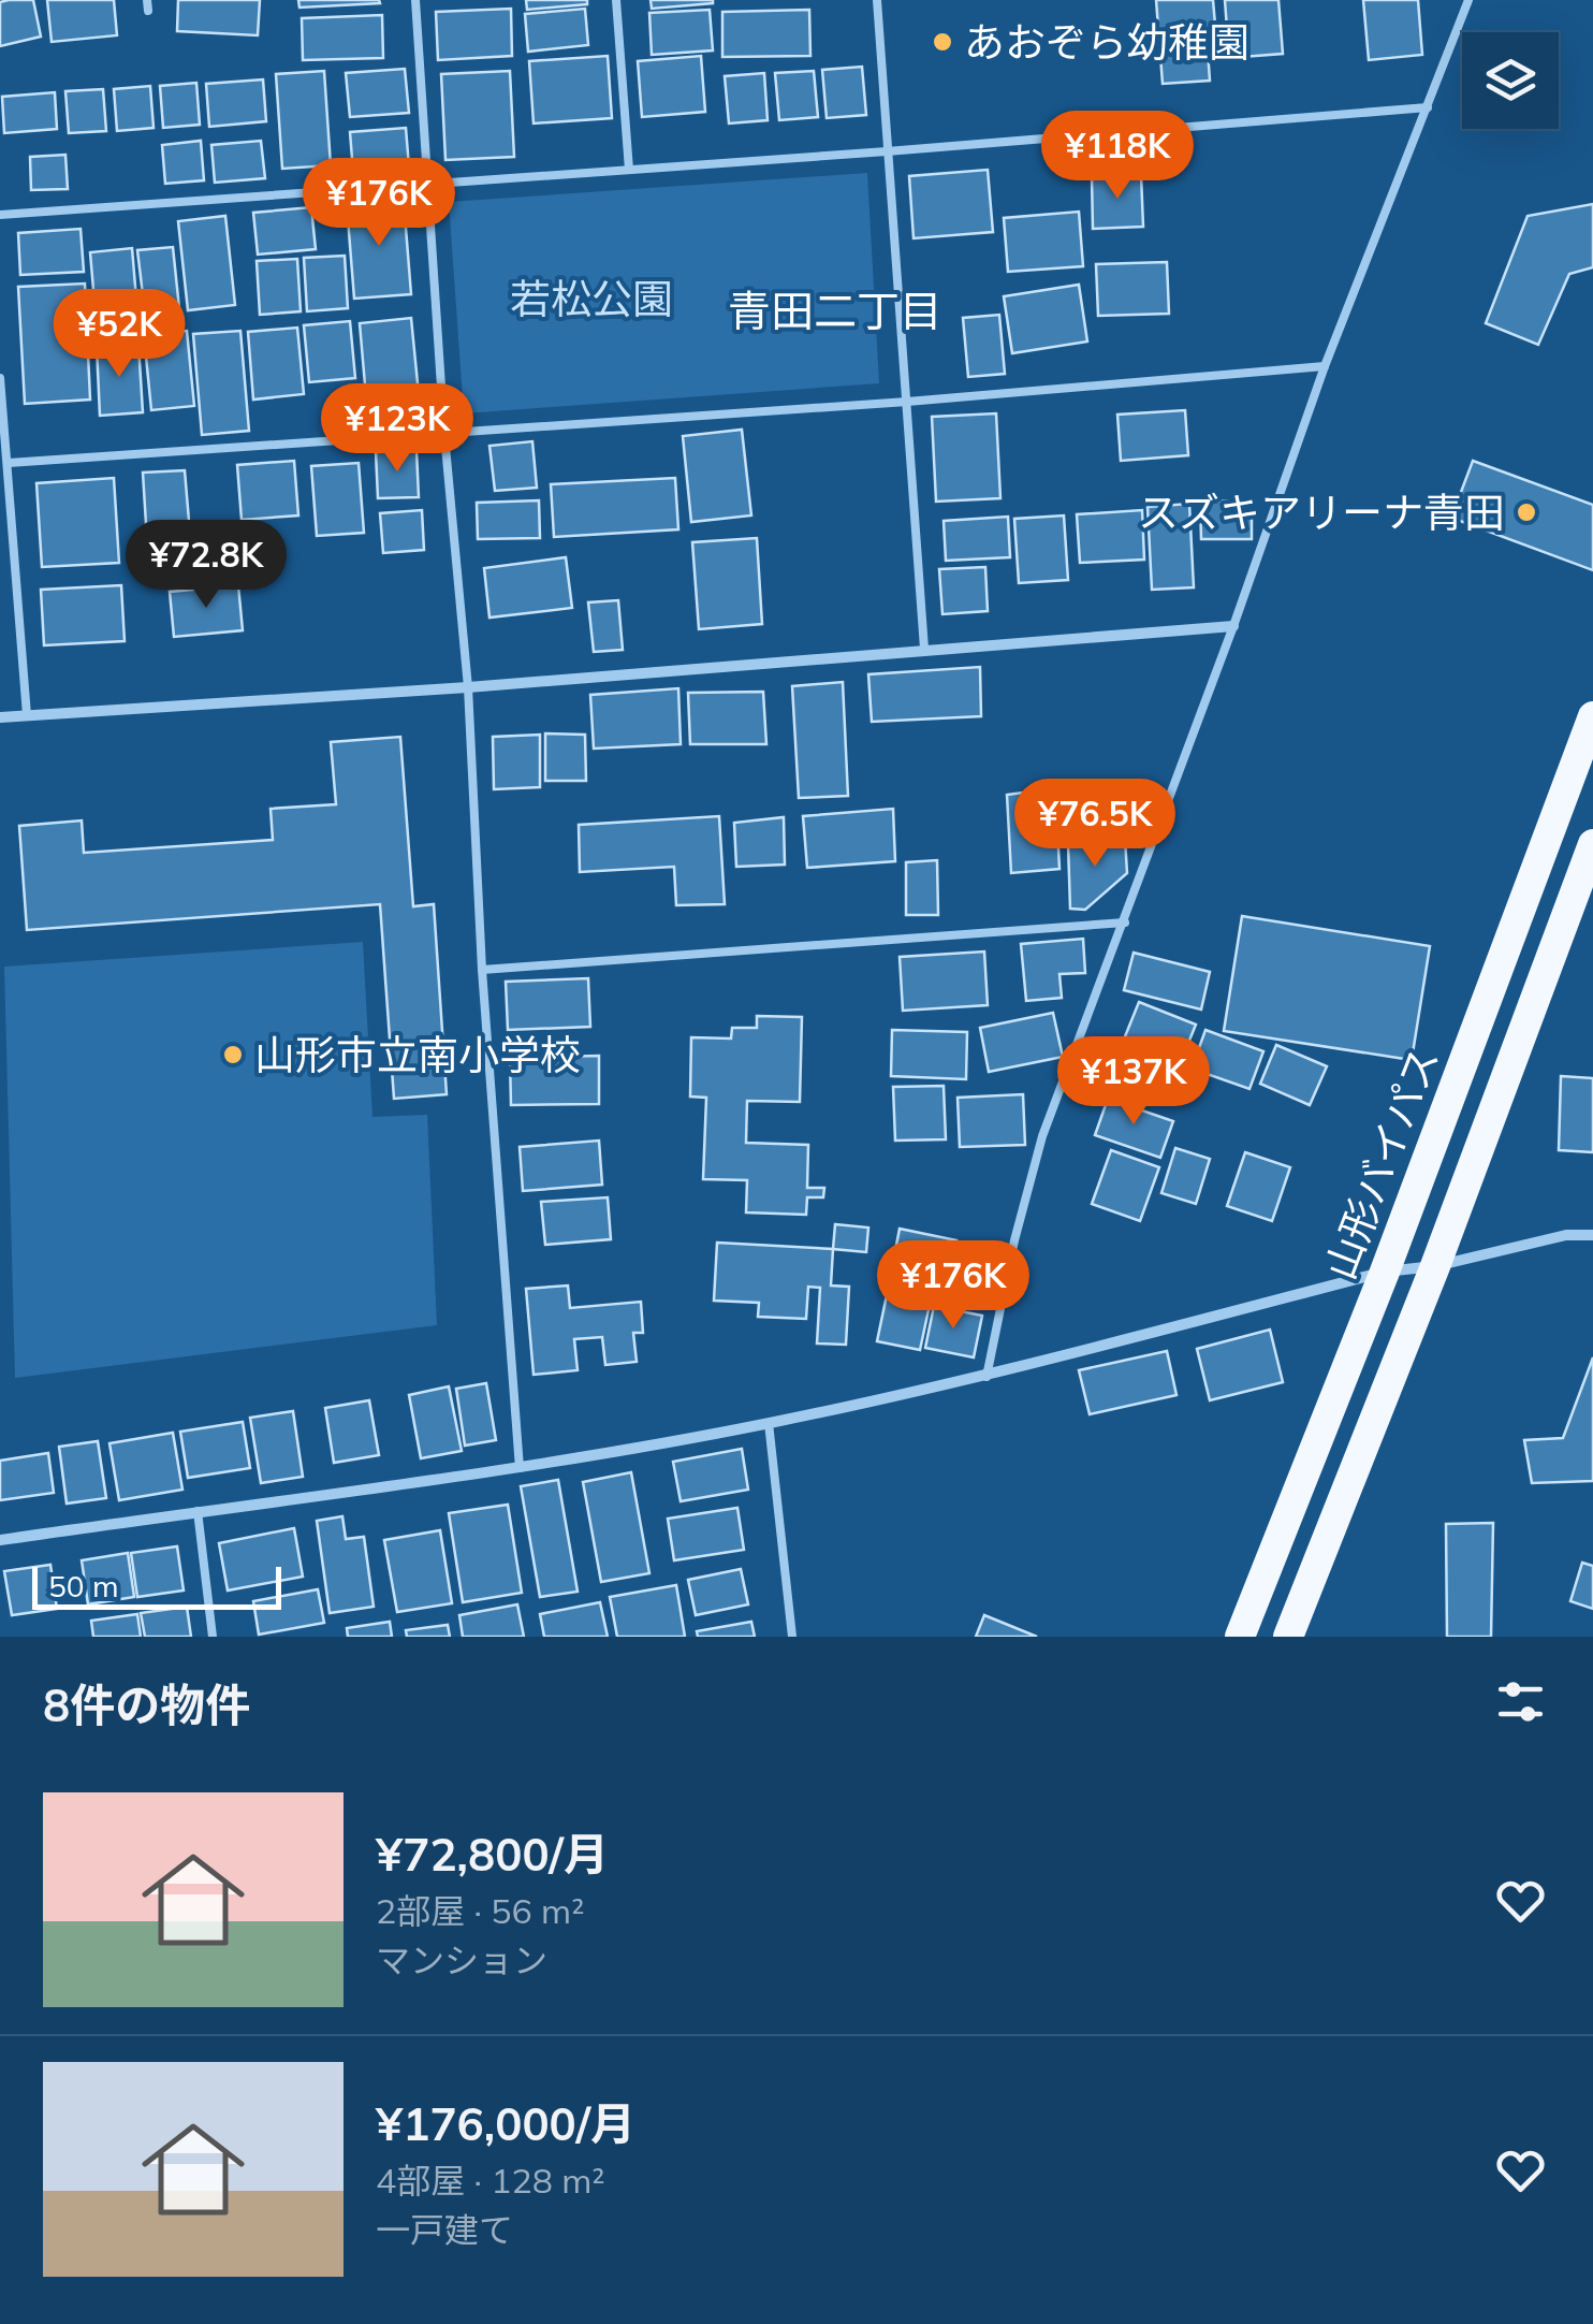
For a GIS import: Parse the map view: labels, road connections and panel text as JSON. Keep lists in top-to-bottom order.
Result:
{
  "streets": {
    "highway": ["山形バイパス"]
  },
  "districts": ["青田二丁目"],
  "parks": ["若松公園"],
  "places": ["あおぞら幼稚園", "スズキアリーナ青田", "山形市立南小学校"],
  "scale_bar": "50 m",
  "page": {
    "price": [
      "¥118K",
      "¥176K",
      "¥52K",
      "¥123K",
      "¥72.8K",
      "¥76.5K",
      "¥137K",
      "¥176K"
    ],
    "scale": "50 m",
    "heading": "8件の物件",
    "list": [
      {
        "name": "¥72,800/月",
        "note": "2部屋 · 56 m² · マンション"
      },
      {
        "name": "¥176,000/月",
        "note": "4部屋 · 128 m² · 一戸建て"
      }
    ]
  }
}
